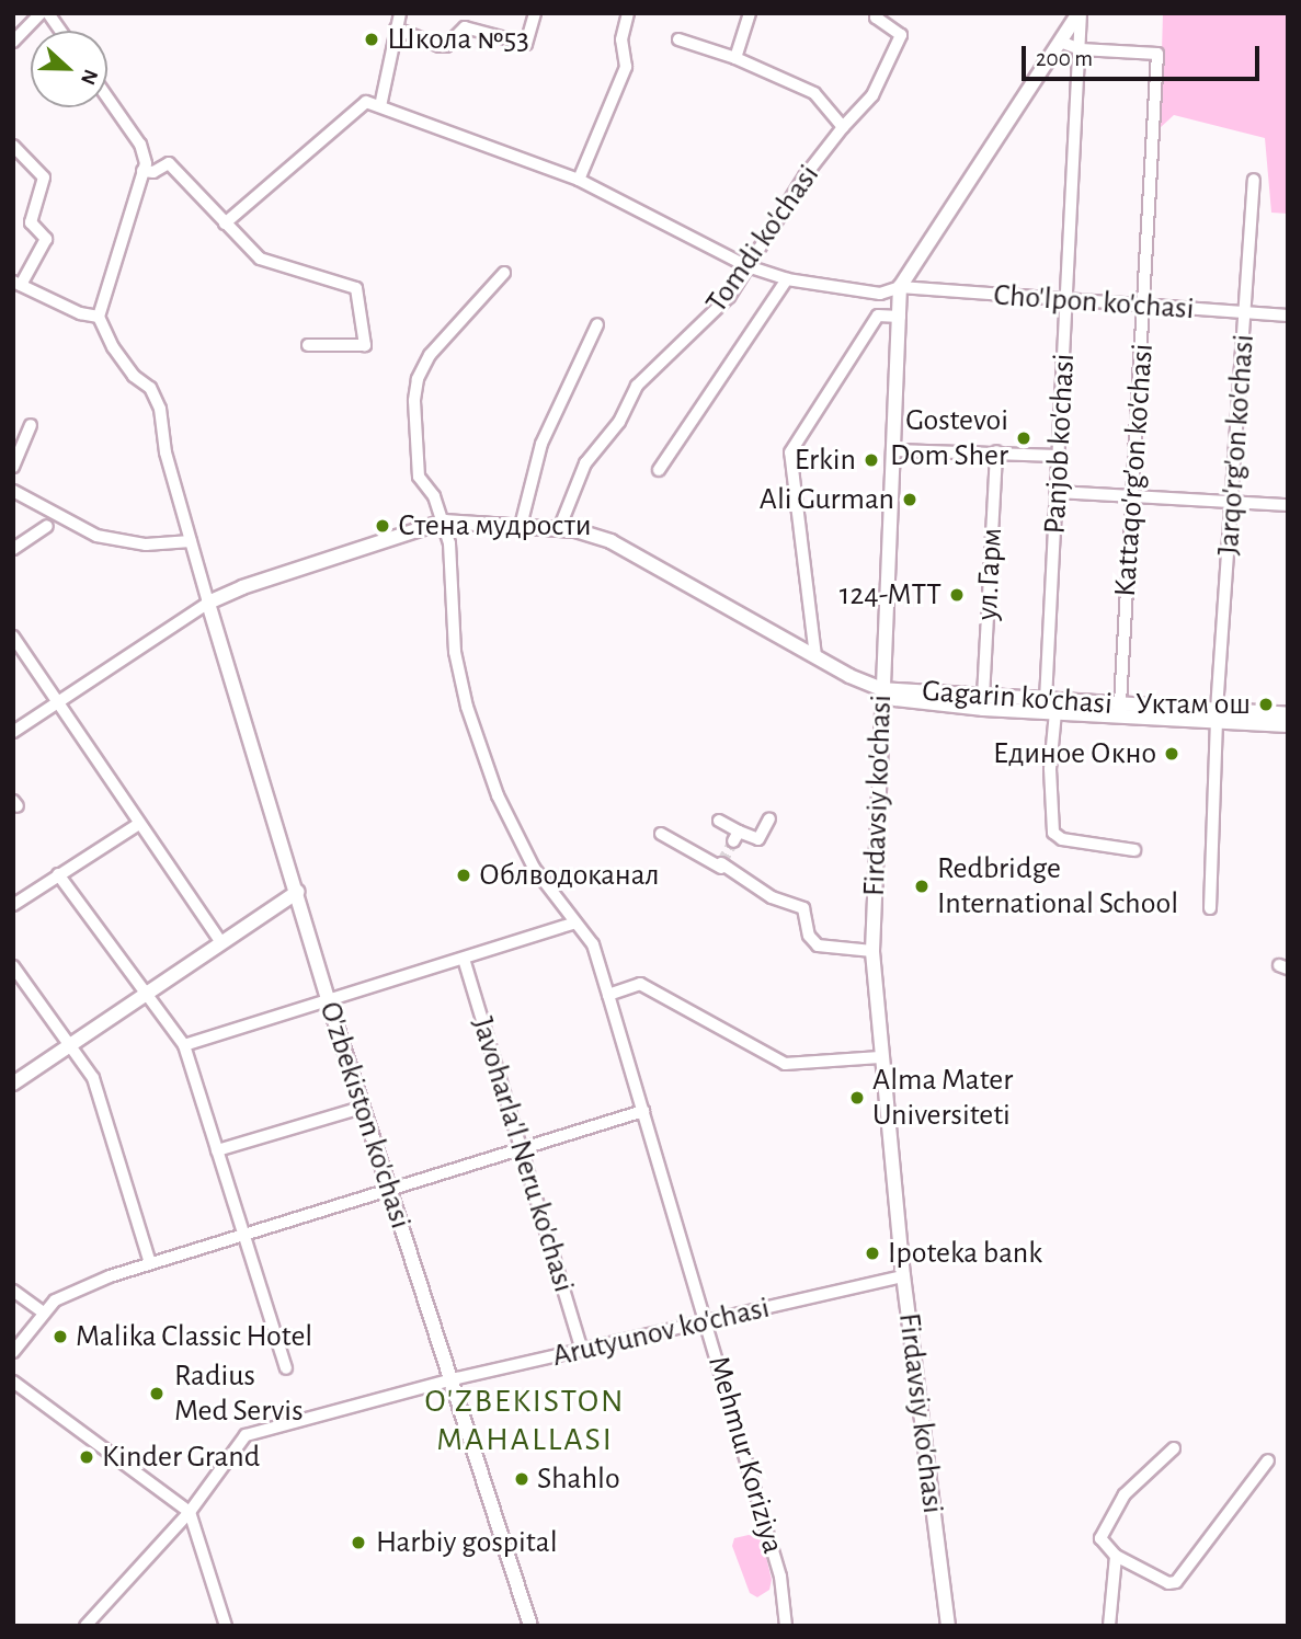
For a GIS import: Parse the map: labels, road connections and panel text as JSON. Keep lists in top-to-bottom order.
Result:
{
  "streets": {
    "main road": ["Gagarin ko'chasi", "Firdavsiy ko'chasi", "O'zbekiston ko'chasi"],
    "street": [
      "Tomdi ko'chasi",
      "Cho'lpon ko'chasi",
      "Panjob ko'chasi",
      "Jarqo'rg'on ko'chasi",
      "Kattaqo'rg'on ko'chasi",
      "ул.Гарм",
      "Javoharla'l Neru ko'chasi",
      "Arutyunov ko'chasi",
      "Mehmur Koriziya"
    ]
  },
  "crossings": [
    ["Tomdi ko'chasi", "Cho'lpon ko'chasi"],
    ["Cho'lpon ko'chasi", "Panjob ko'chasi"],
    ["Cho'lpon ko'chasi", "Jarqo'rg'on ko'chasi"],
    ["Cho'lpon ko'chasi", "Kattaqo'rg'on ko'chasi"],
    ["Cho'lpon ko'chasi", "Firdavsiy ko'chasi"],
    ["Panjob ko'chasi", "Kattaqo'rg'on ko'chasi"],
    ["Panjob ko'chasi", "Gagarin ko'chasi"],
    ["Jarqo'rg'on ko'chasi", "Gagarin ko'chasi"],
    ["Kattaqo'rg'on ko'chasi", "Gagarin ko'chasi"],
    ["ул.Гарм", "Gagarin ko'chasi"],
    ["Gagarin ko'chasi", "Firdavsiy ko'chasi"],
    ["Firdavsiy ko'chasi", "Arutyunov ko'chasi"],
    ["O'zbekiston ko'chasi", "Arutyunov ko'chasi"],
    ["Javoharla'l Neru ko'chasi", "Arutyunov ko'chasi"],
    ["Arutyunov ko'chasi", "Mehmur Koriziya"]
  ],
  "districts": ["O'ZBEKISTON MAHALLASI"],
  "places": [
    "Школа №53",
    "Gostevoi Dom Sher",
    "Erkin",
    "Ali Gurman",
    "Стена мудрости",
    "124-MTT",
    "Уктам ош",
    "Единое Окно",
    "Облводоканал",
    "Redbridge International School",
    "Alma Mater Universiteti",
    "Ipoteka bank",
    "Malika Classic Hotel",
    "Radius Med Servis",
    "Kinder Grand",
    "Shahlo",
    "Harbiy gospital"
  ],
  "scale_bar": "200 m",
  "north": "right"
}
